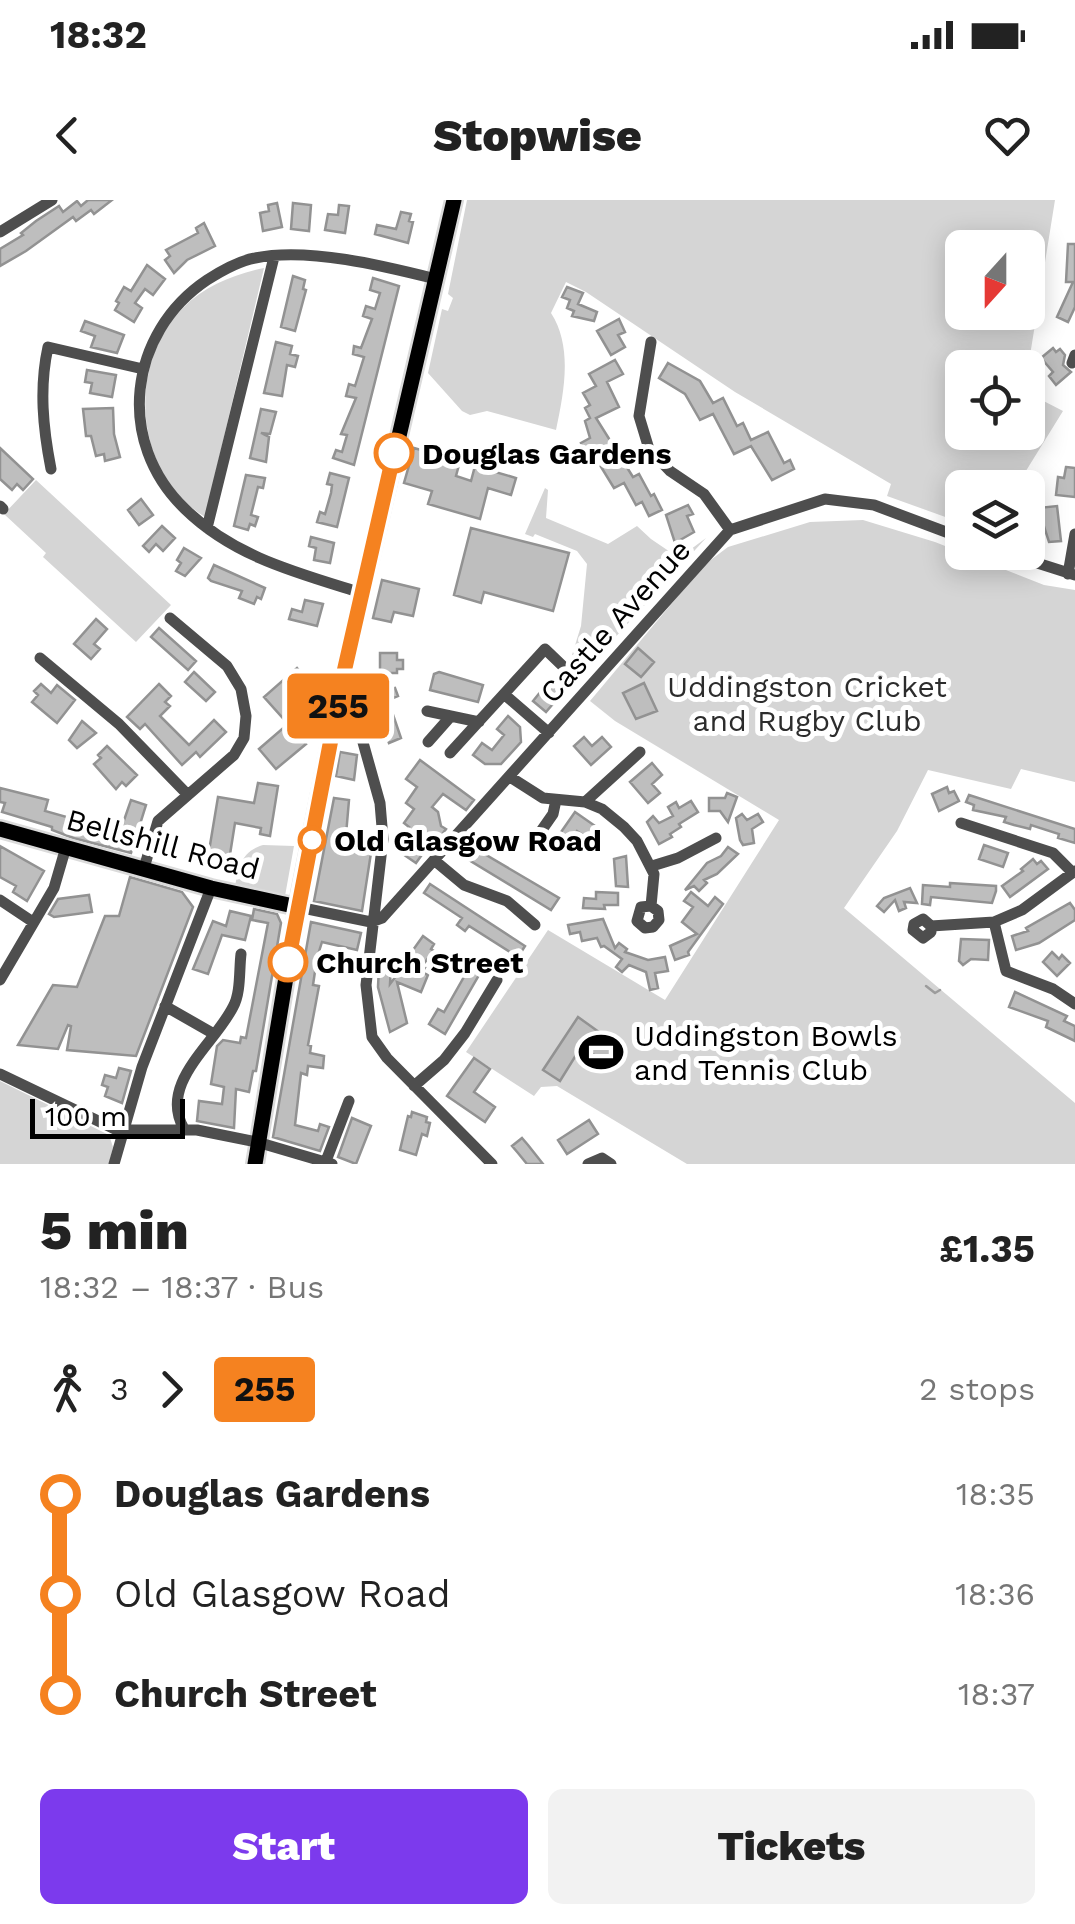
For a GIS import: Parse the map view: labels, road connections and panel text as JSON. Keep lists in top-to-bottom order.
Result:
{
  "streets": {
    "main road": ["Bellshill Road"],
    "street": ["Castle Avenue"]
  },
  "crossings": [
    ["Castle Avenue", "Bellshill Road"]
  ],
  "parks": ["Uddingston Cricket and Rugby Club"],
  "places": {
    "other": ["Douglas Gardens", "Old Glasgow Road", "Church Street"],
    "sports": ["Uddingston Bowls and Tennis Club"]
  },
  "lines": ["bus line 255"],
  "scale_bar": "100 m",
  "north": "bottom",
  "page": {
    "status": "18:32",
    "header": "Stopwise",
    "on_map": "255",
    "scale": "100 m",
    "heading": ["5 min", "18:32 – 18:37 · Bus", "£1.35"],
    "legs": ["3", "255", "2 stops"],
    "list": [
      {
        "name": "Douglas Gardens",
        "value": "18:35"
      },
      {
        "name": "Old Glasgow Road",
        "value": "18:36"
      },
      {
        "name": "Church Street",
        "value": "18:37"
      }
    ],
    "buttons": ["Start", "Tickets"]
  }
}
